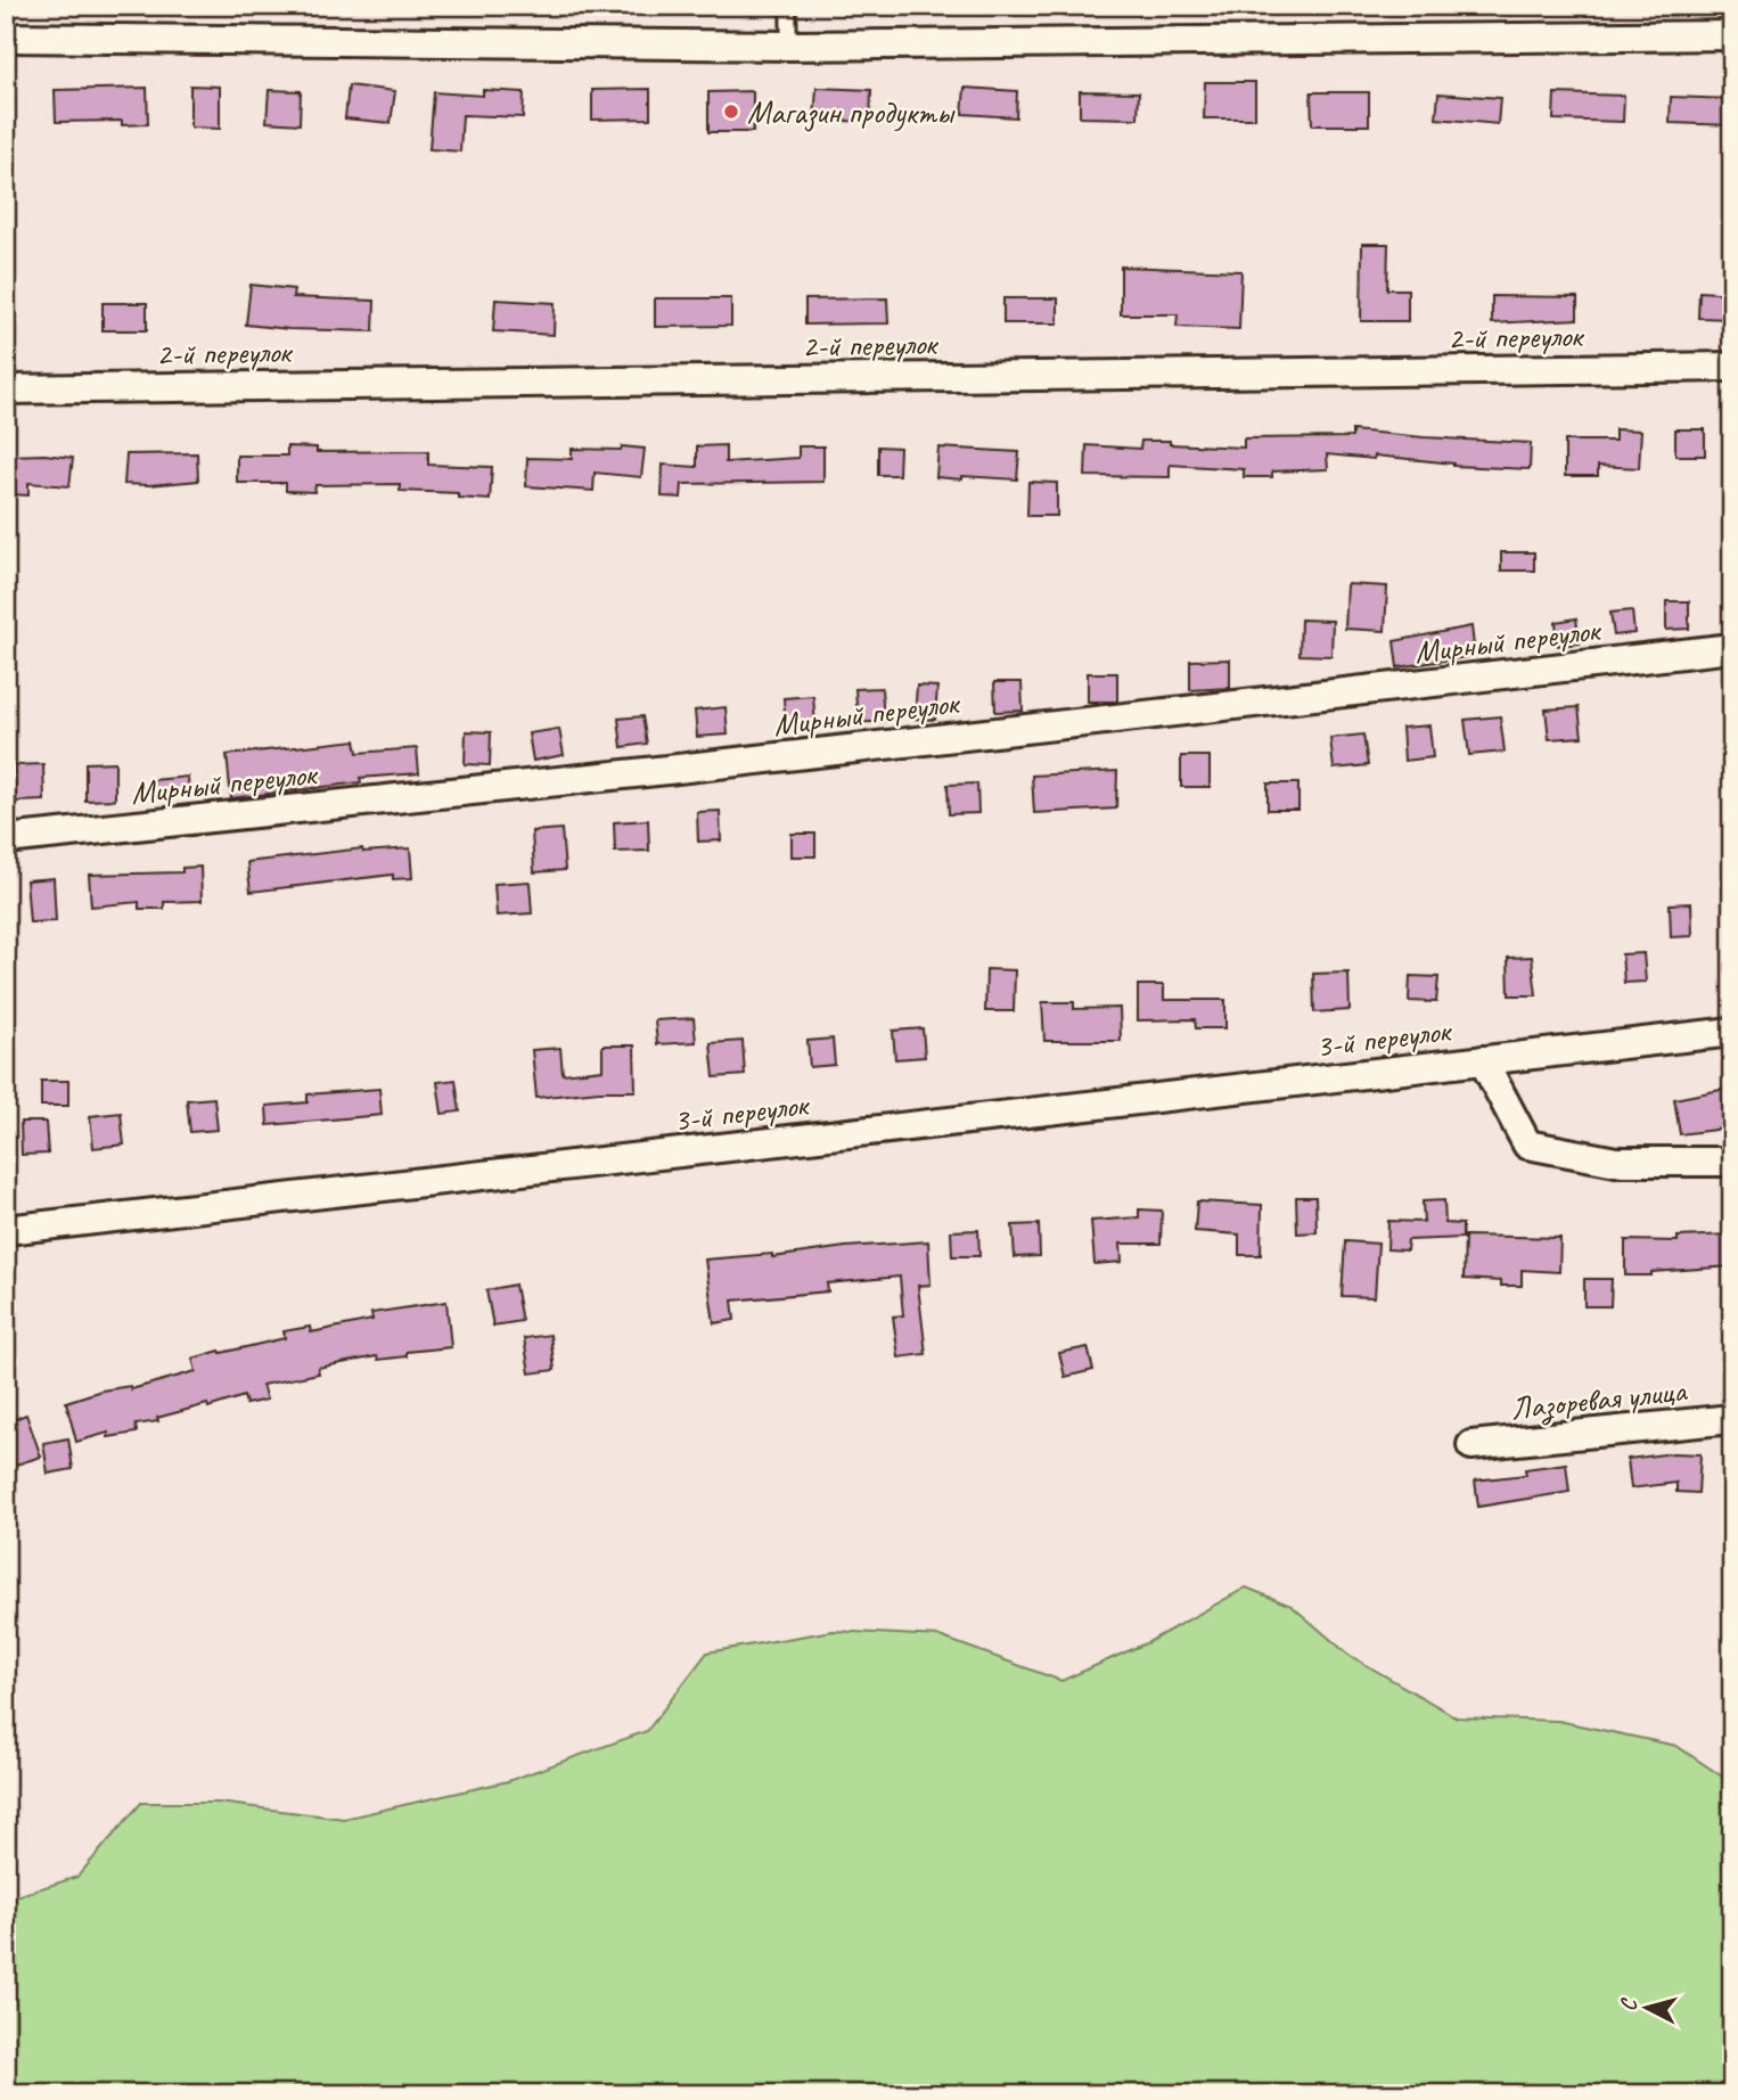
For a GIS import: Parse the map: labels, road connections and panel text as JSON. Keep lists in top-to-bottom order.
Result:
{
  "streets": {
    "street": [
      "2-й переулок",
      "Мирный переулок",
      "3-й переулок",
      "Лазоревая улица"
    ]
  },
  "places": ["Магазин продукты"],
  "north": "left"
}
